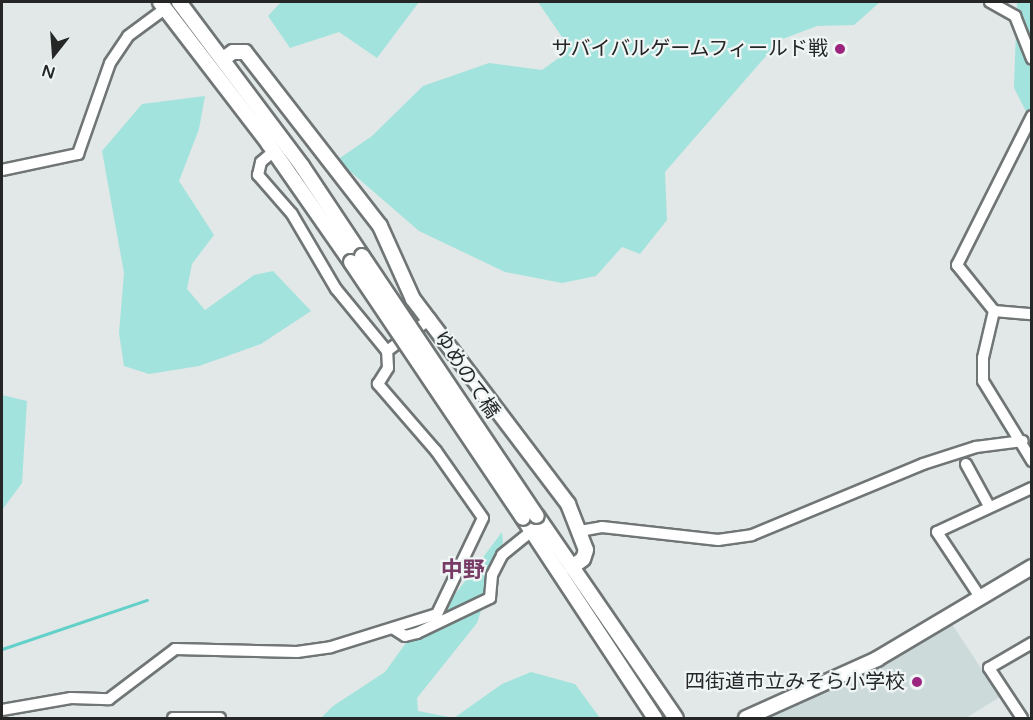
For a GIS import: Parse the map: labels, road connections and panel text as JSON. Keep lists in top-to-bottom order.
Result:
{
  "streets": {
    "street": ["ゆめのて橋"]
  },
  "districts": ["中野"],
  "places": ["サバイバルゲームフィールド戦", "四街道市立みそら小学校"],
  "north": "bottom"
}
